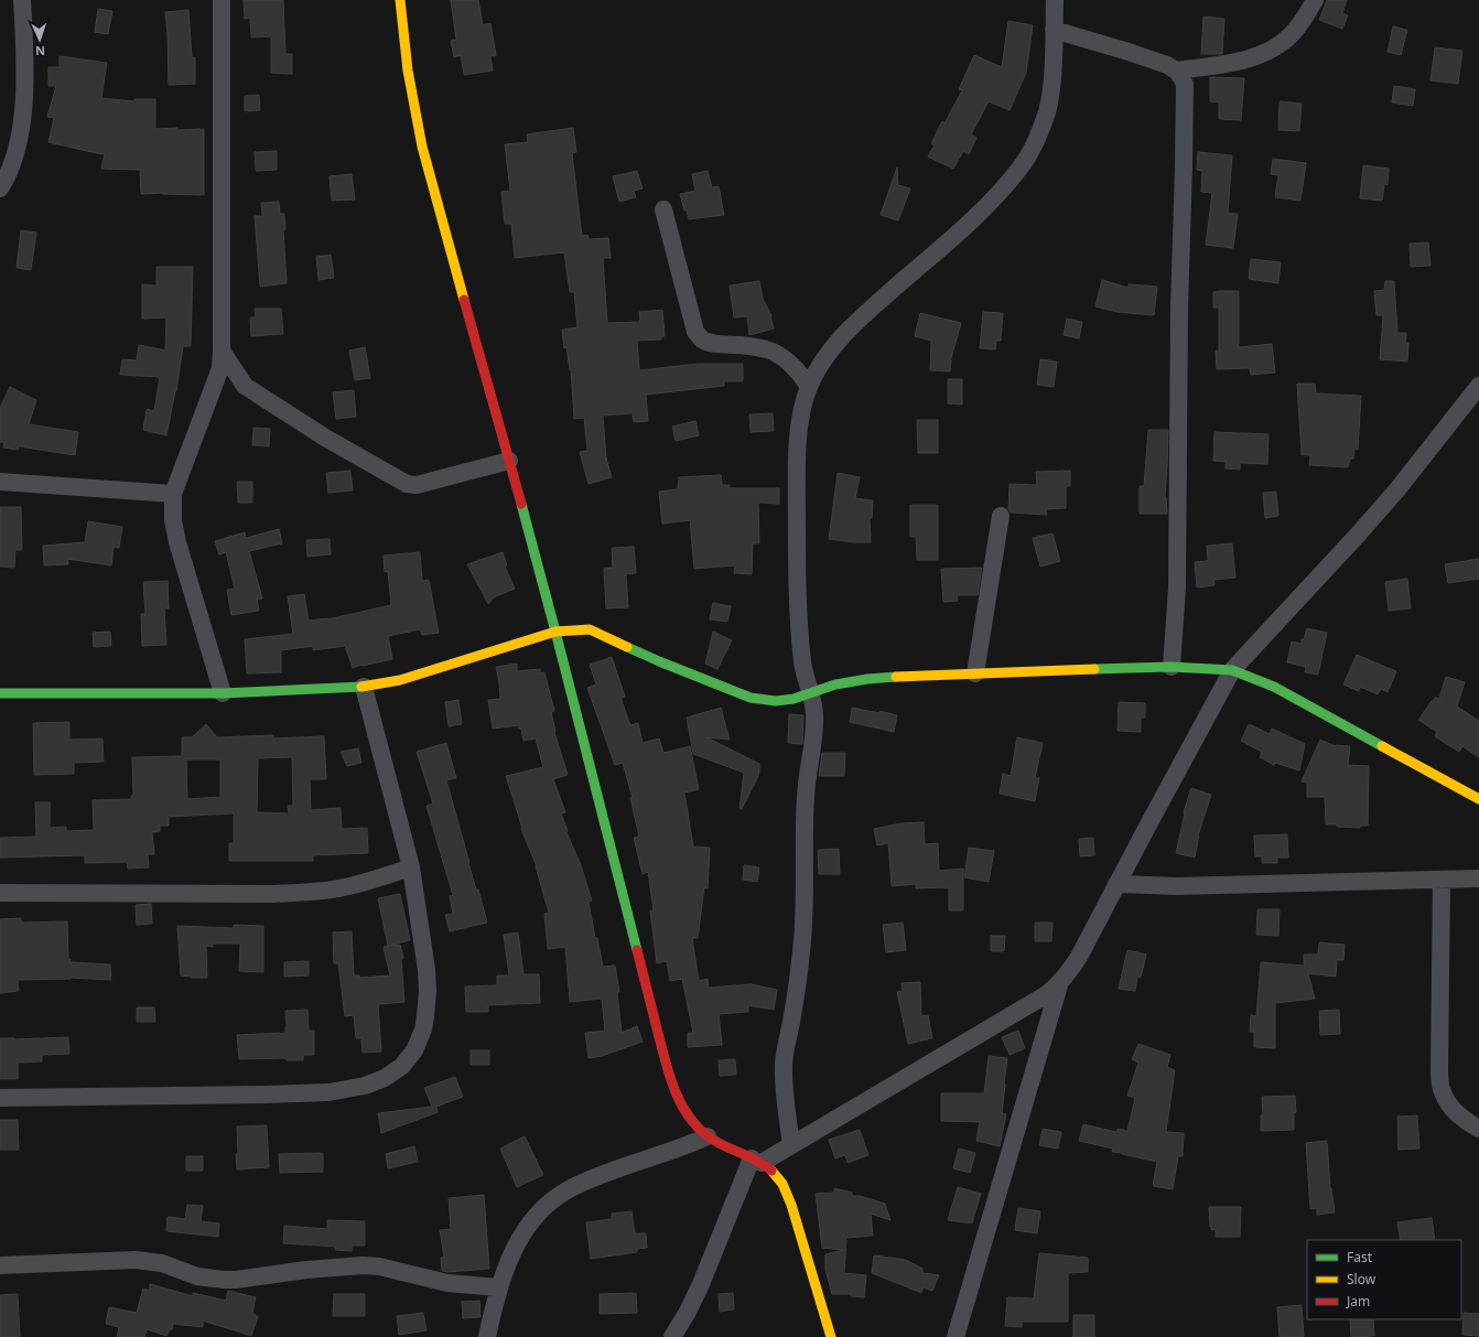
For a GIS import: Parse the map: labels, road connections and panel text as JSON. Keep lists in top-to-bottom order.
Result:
{
  "legend": ["Fast", "Slow", "Jam"],
  "north": "bottom"
}
